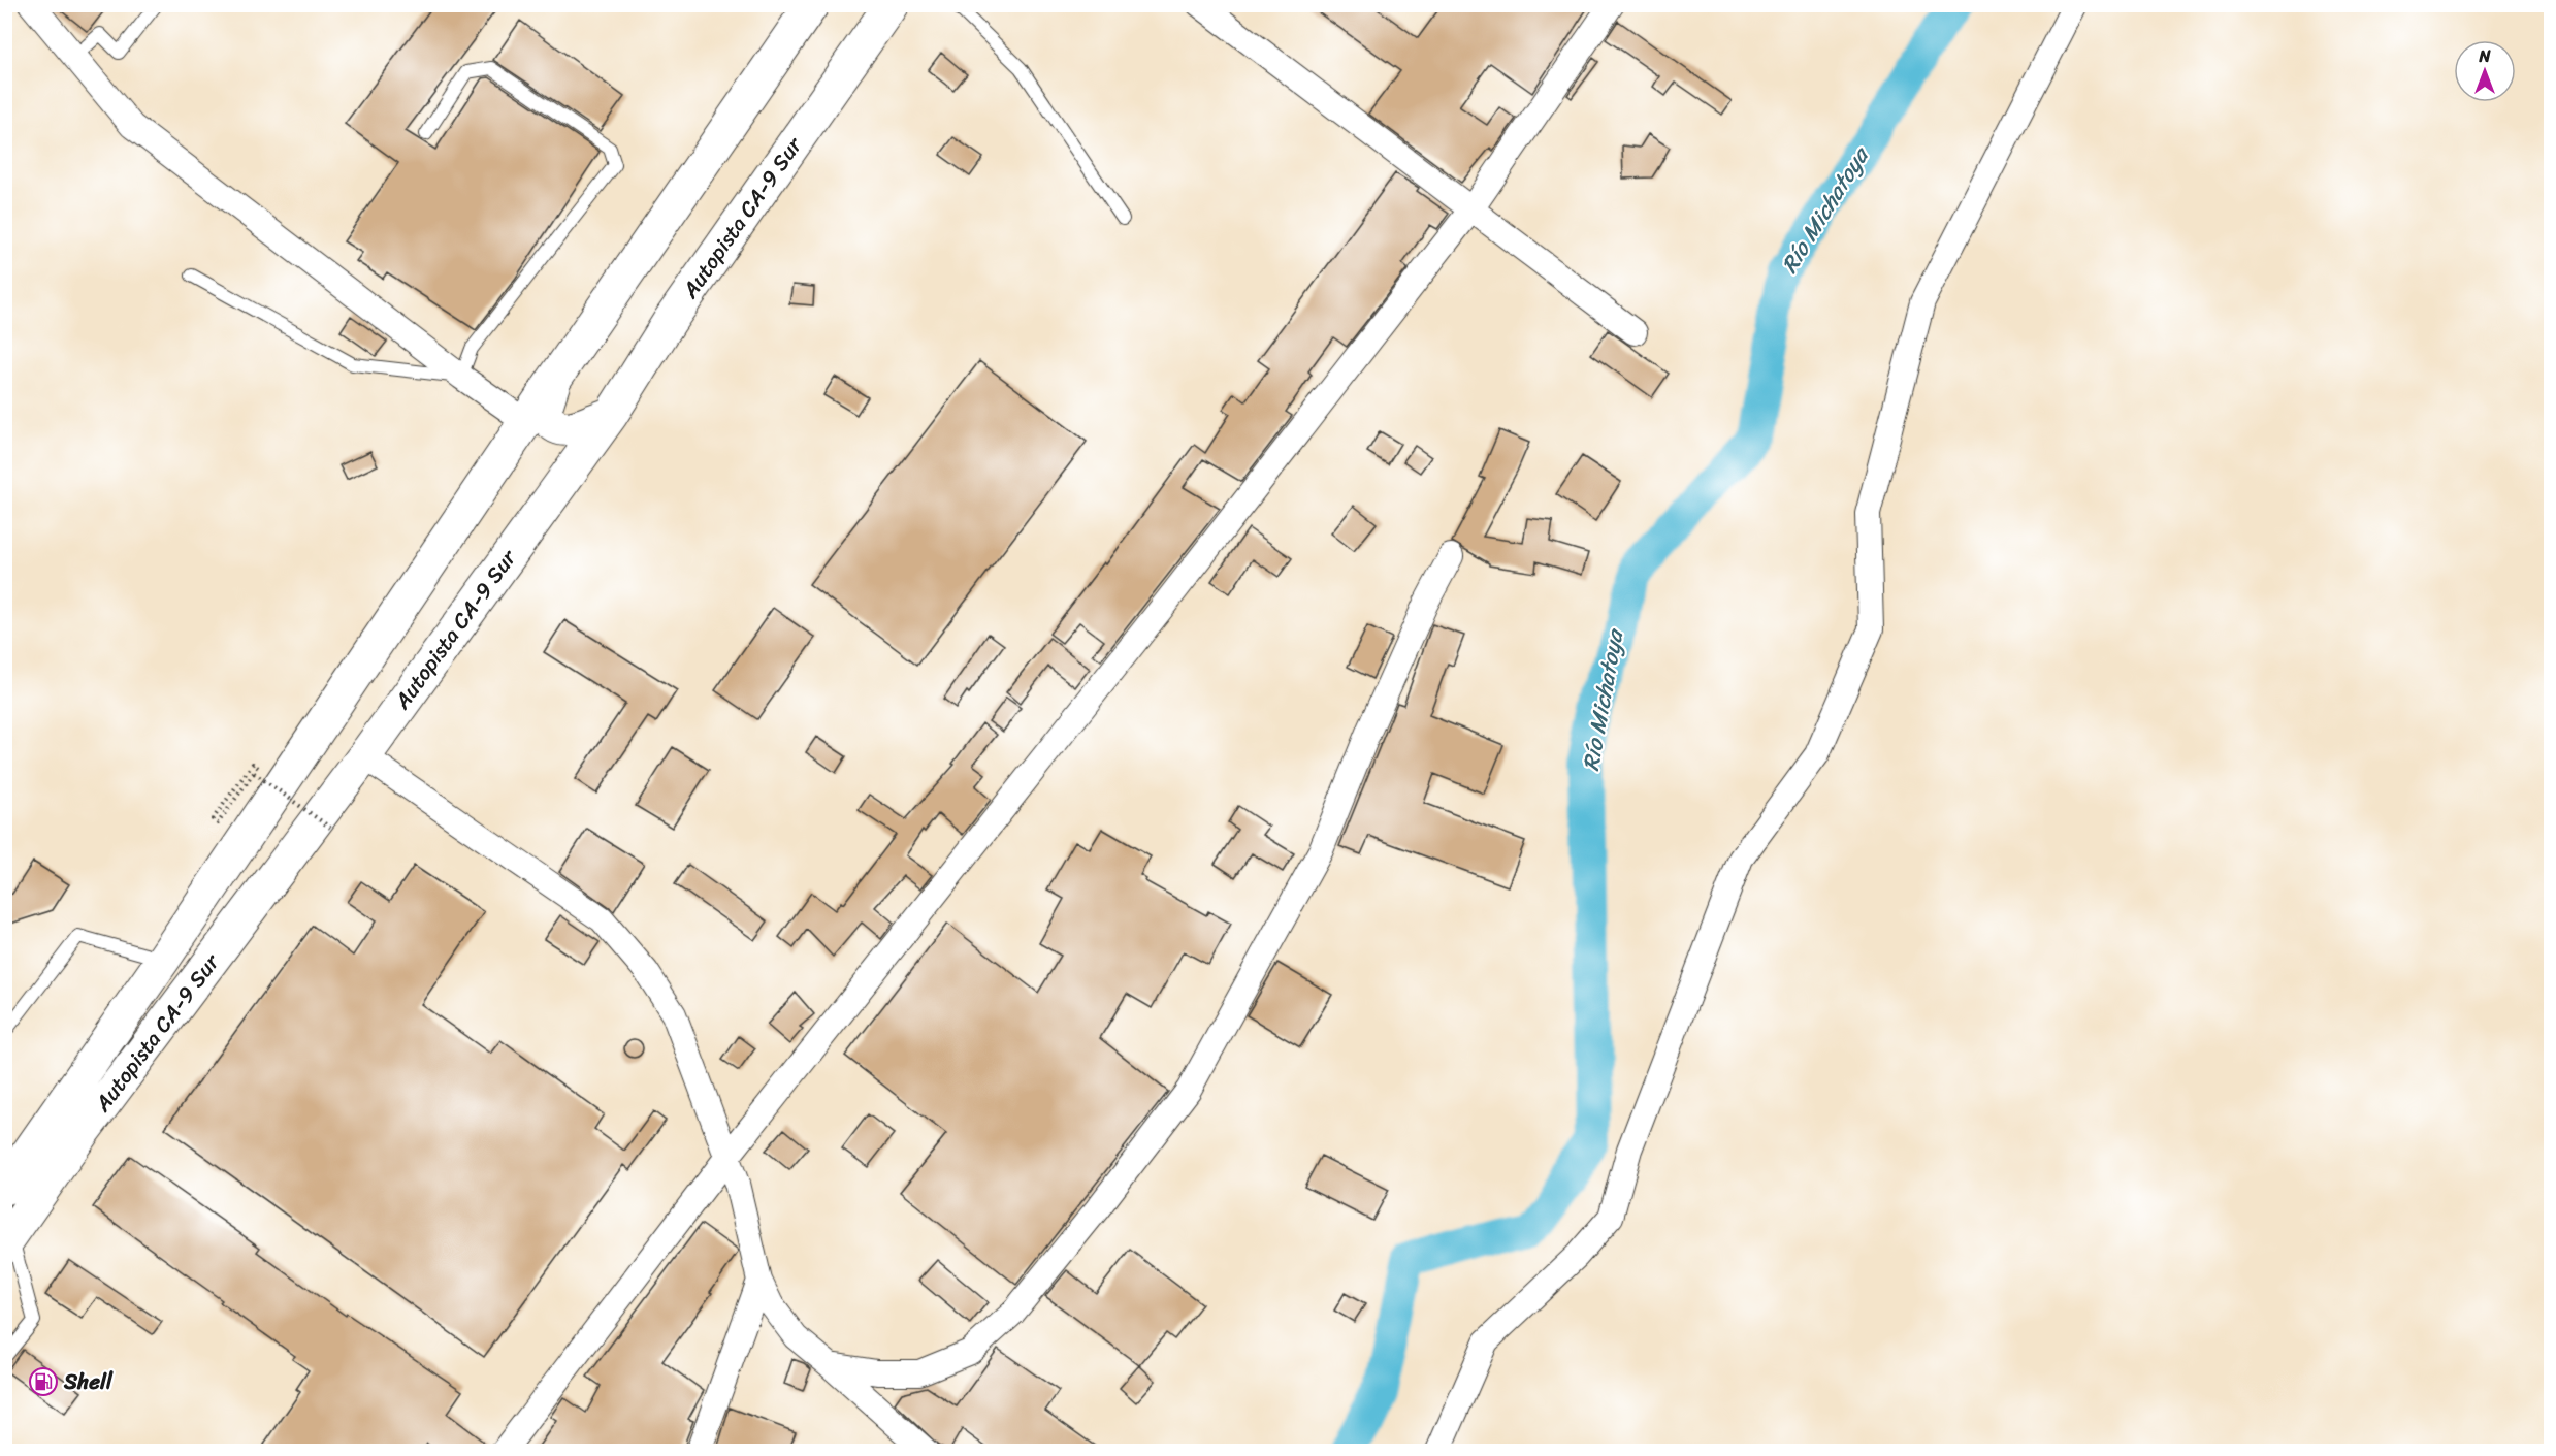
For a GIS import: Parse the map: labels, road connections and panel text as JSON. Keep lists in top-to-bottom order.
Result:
{
  "streets": {
    "highway": ["Autopista CA-9 Sur"]
  },
  "water": ["Río Michatoya"],
  "places": {
    "fuel station": ["Shell"]
  },
  "north": "top"
}
